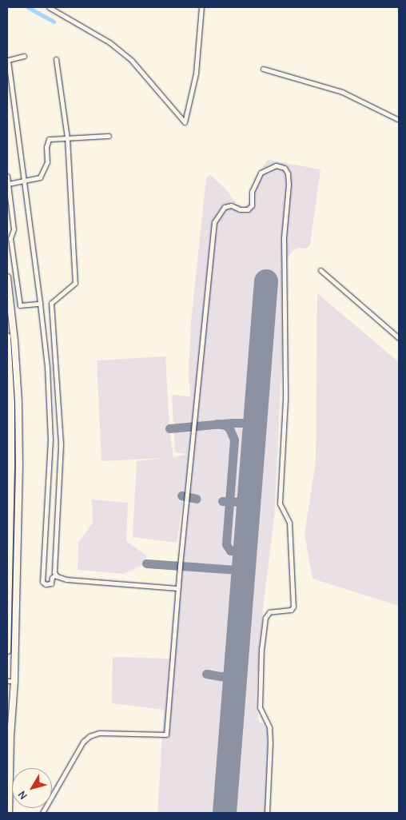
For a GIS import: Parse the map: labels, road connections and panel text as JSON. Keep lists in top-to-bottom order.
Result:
{
  "north": "bottom left"
}
